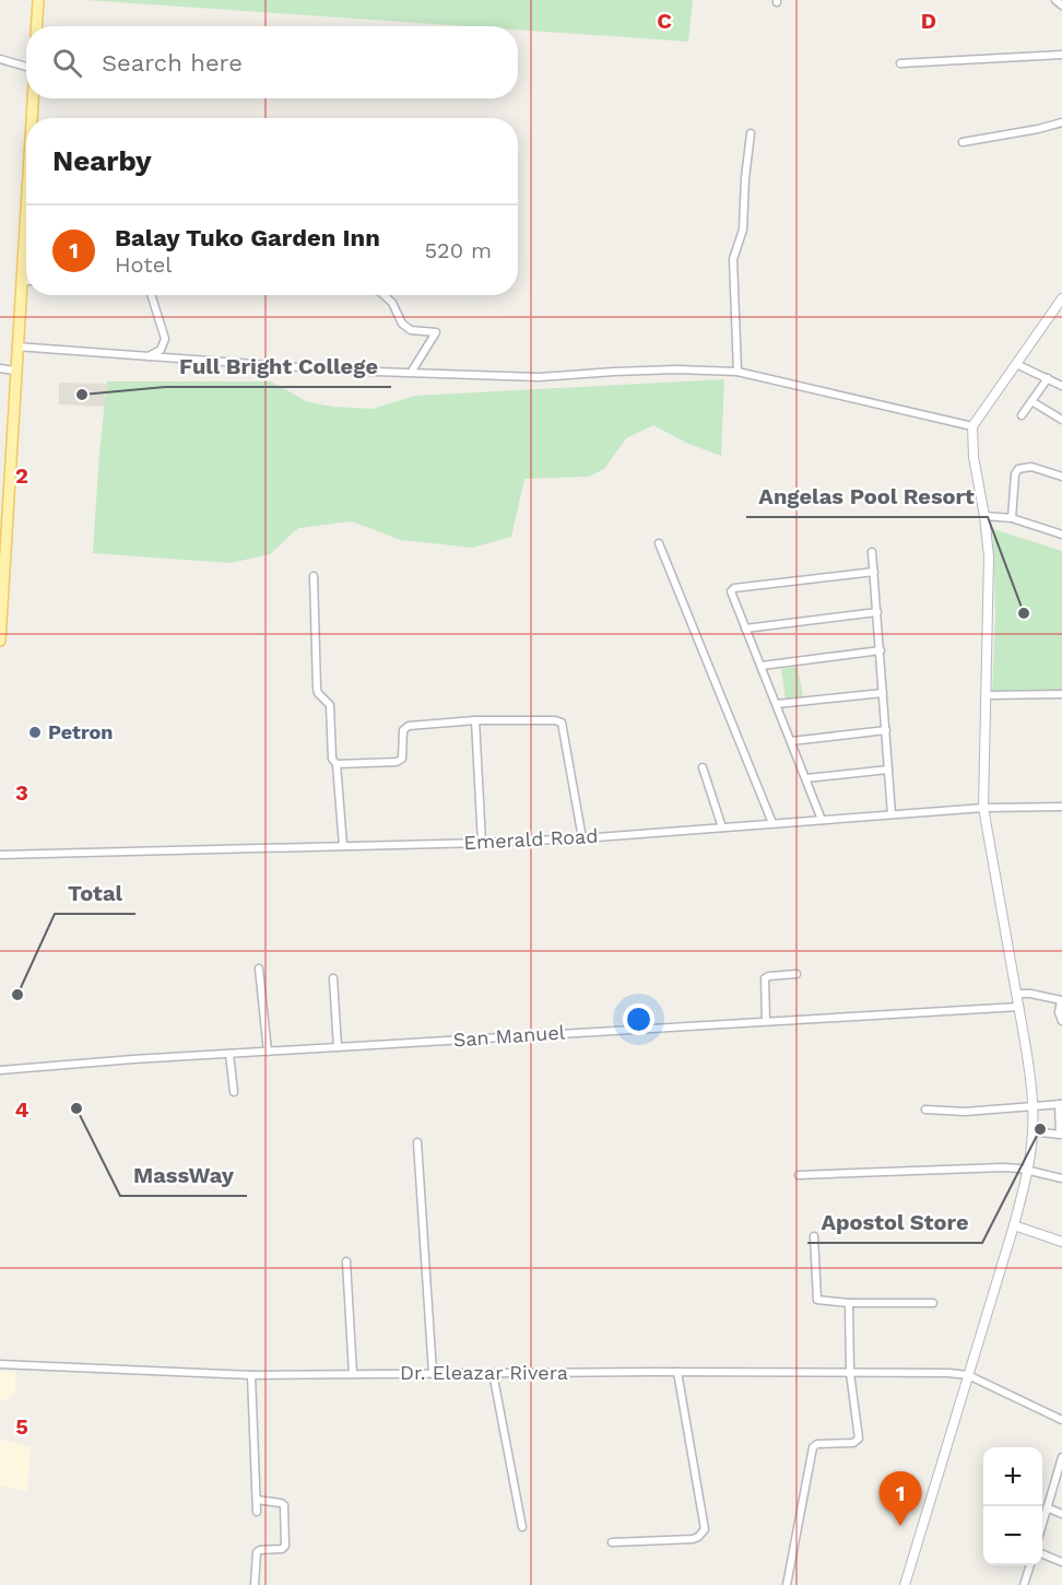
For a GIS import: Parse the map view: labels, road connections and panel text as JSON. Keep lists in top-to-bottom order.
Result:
{
  "streets": {
    "street": ["Emerald Road", "San Manuel", "Dr. Eleazar Rivera"]
  },
  "places": [
    "Full Bright College",
    "Angelas Pool Resort",
    "Petron",
    "Total",
    "MassWay",
    "Apostol Store"
  ],
  "page": {
    "search": "Search here",
    "heading": "Nearby",
    "list": [
      {
        "mark": "1",
        "name": "Balay Tuko Garden Inn",
        "note": "Hotel",
        "value": "520 m"
      }
    ],
    "map_buttons": ["+", "−"],
    "pins": "1"
  },
  "grid": {
    "columns": ["C", "D"],
    "rows": [
      "2",
      "3",
      "4",
      "5"
    ]
  }
}
